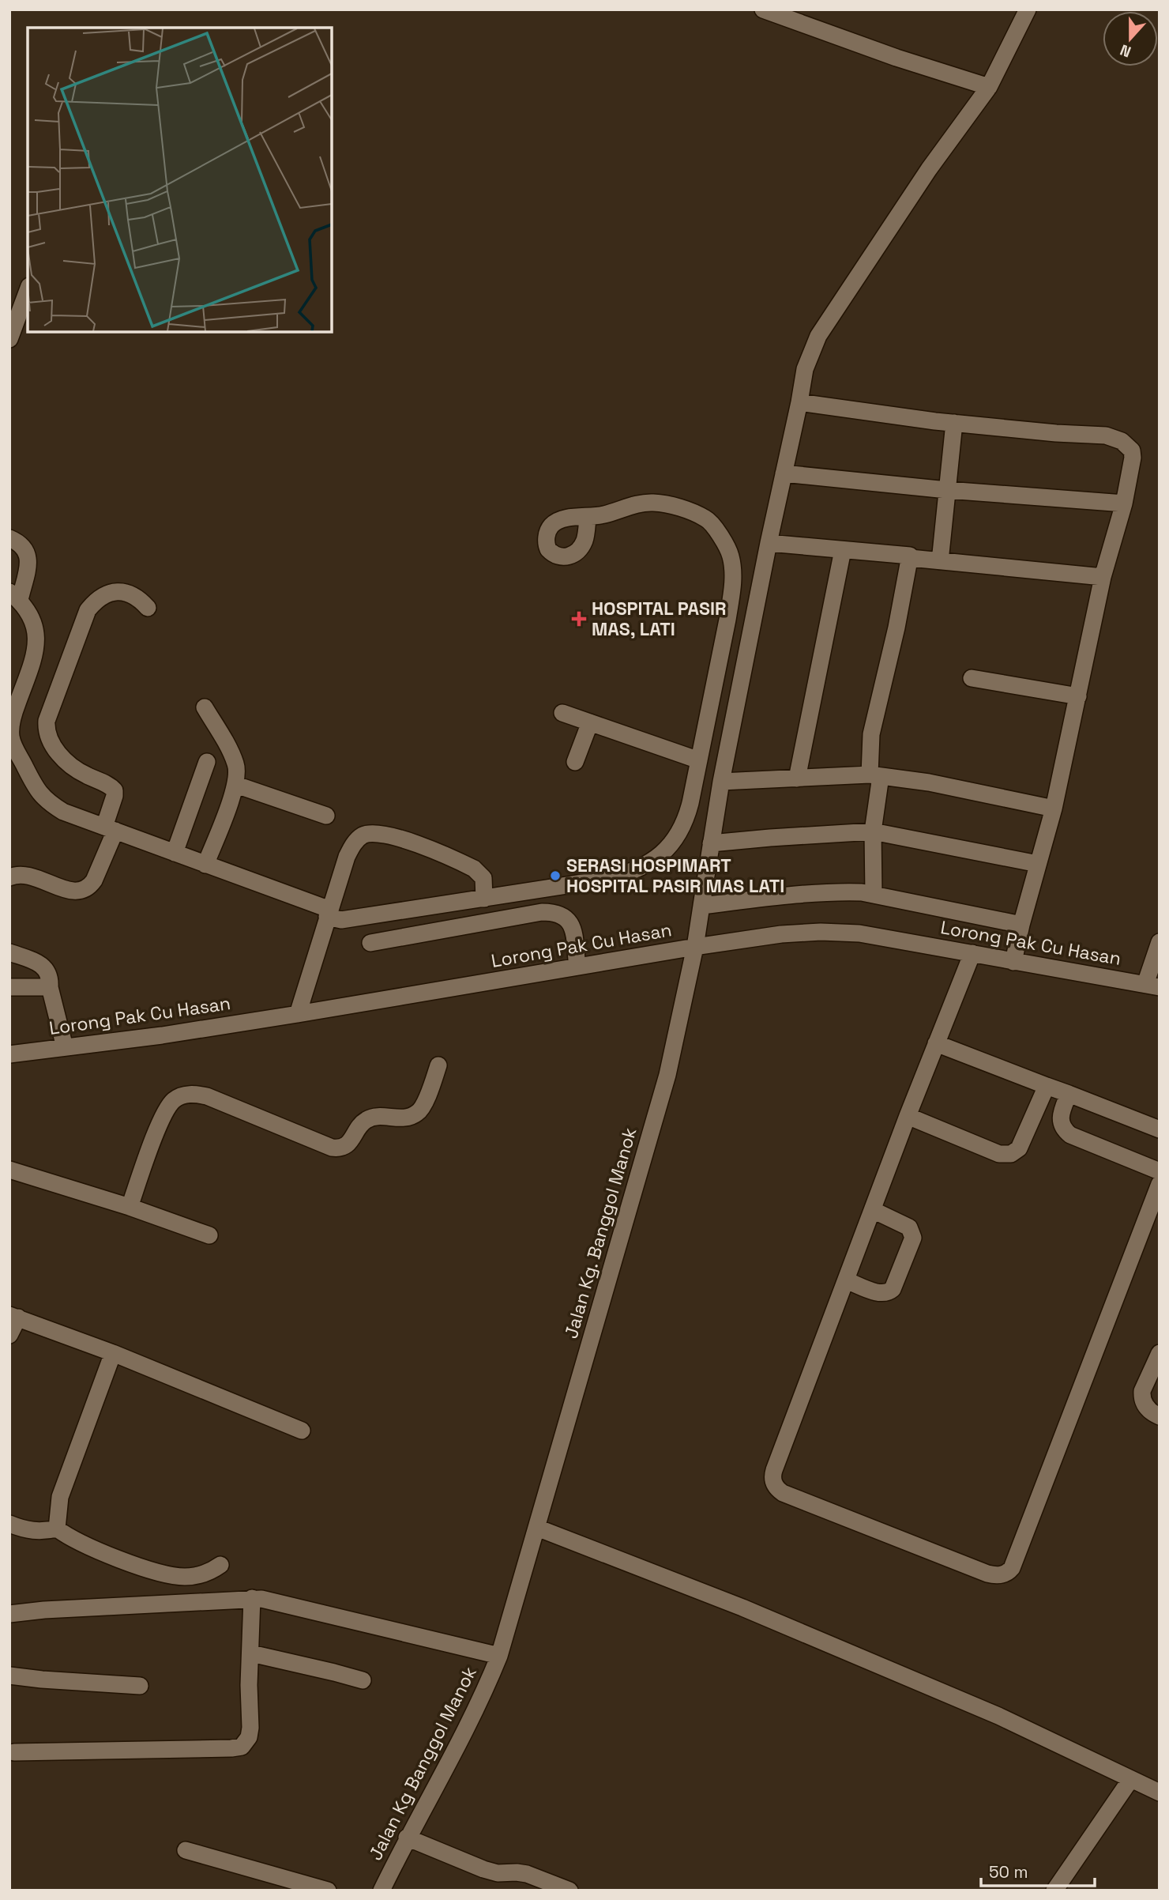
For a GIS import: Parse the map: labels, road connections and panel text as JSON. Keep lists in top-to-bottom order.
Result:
{
  "streets": {
    "street": ["Lorong Pak Cu Hasan", "Jalan Kg. Banggol Manok", "Jalan Kg Banggol Manok"]
  },
  "crossings": [
    ["Lorong Pak Cu Hasan", "Jalan Kg. Banggol Manok"],
    ["Jalan Kg. Banggol Manok", "Jalan Kg Banggol Manok"]
  ],
  "places": {
    "health": ["HOSPITAL PASIR MAS, LATI"],
    "other": ["SERASI HOSPIMART HOSPITAL PASIR MAS LATI"]
  },
  "scale_bar": "50 m",
  "north": "bottom"
}
